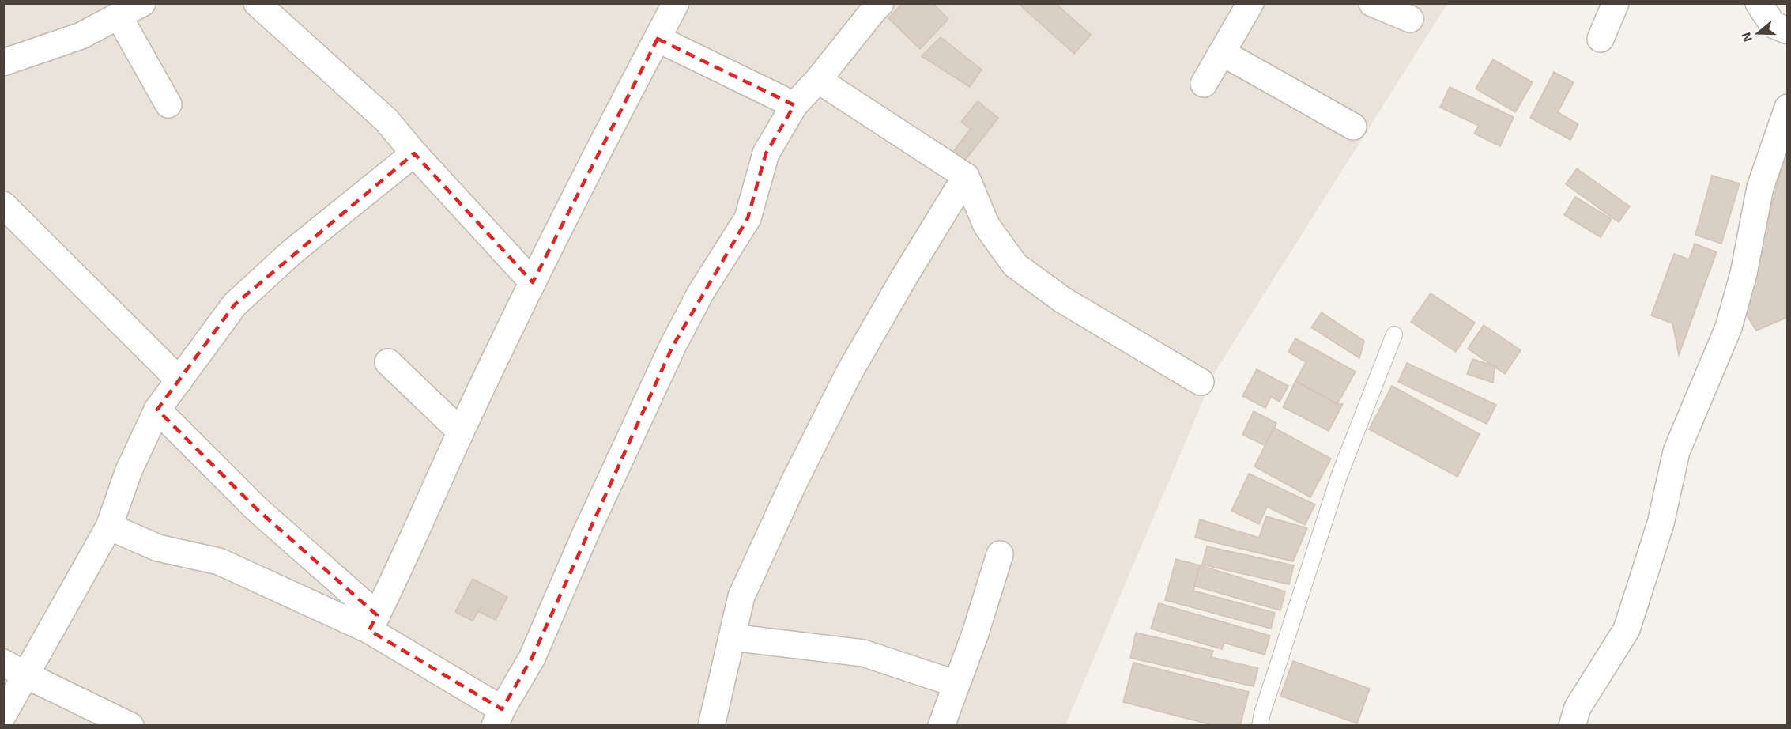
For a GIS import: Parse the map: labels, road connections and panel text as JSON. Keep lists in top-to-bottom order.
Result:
{
  "north": "left"
}
